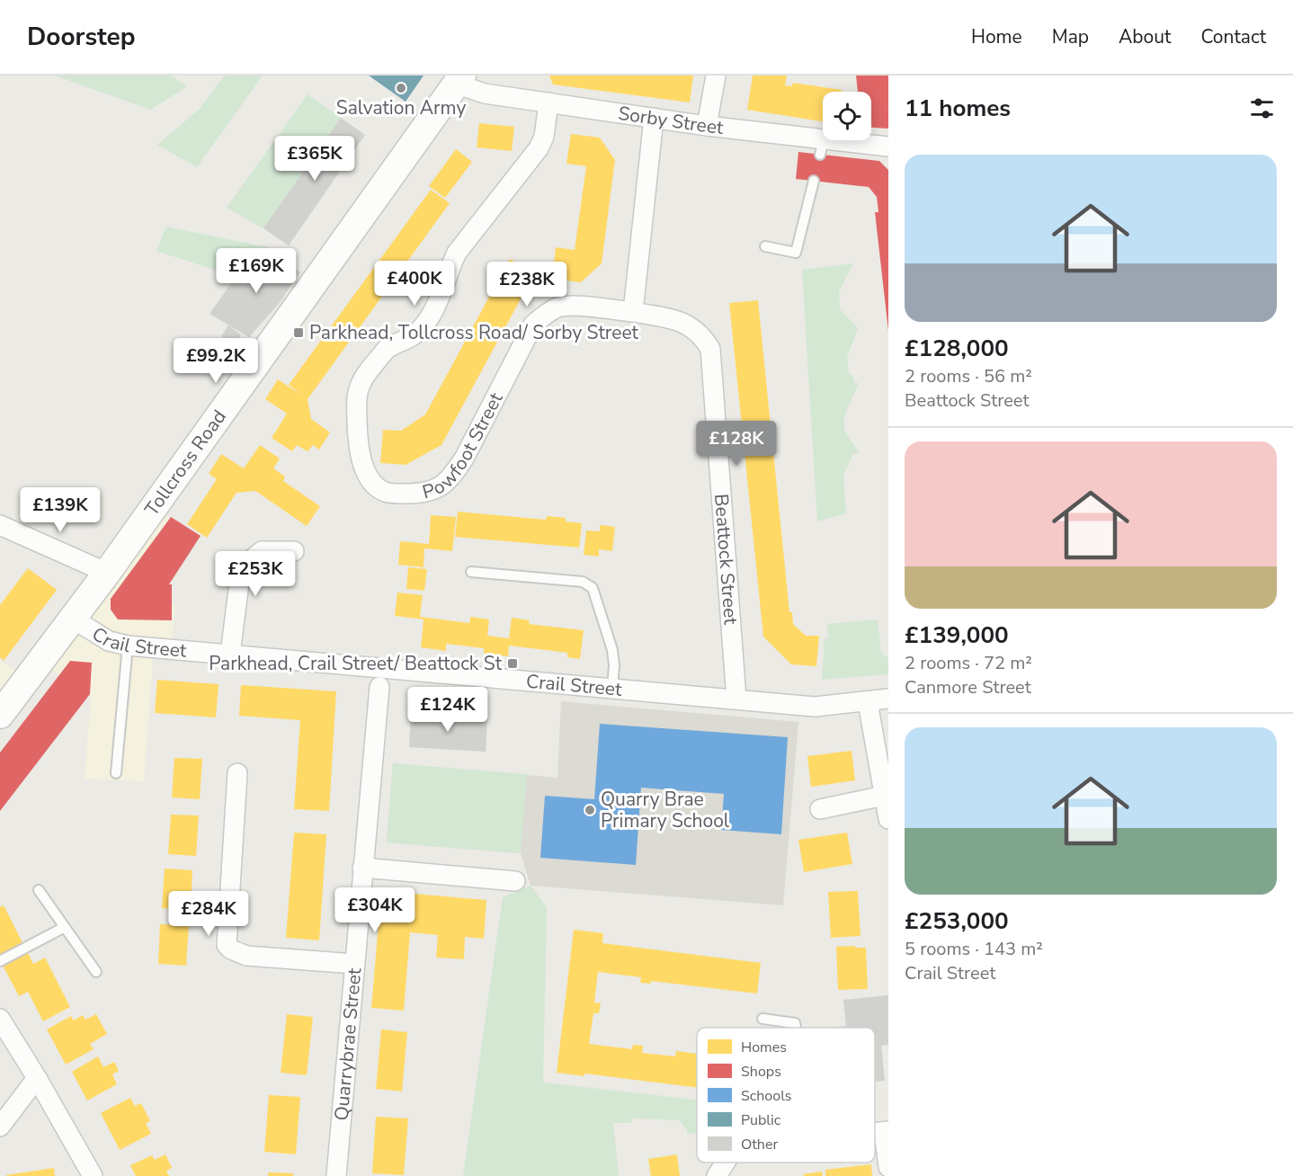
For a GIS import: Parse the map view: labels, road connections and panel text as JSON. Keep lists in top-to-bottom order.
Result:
{
  "streets": {
    "street": [
      "Sorby Street",
      "Powfoot Street",
      "Tollcross Road",
      "Beattock Street",
      "Crail Street",
      "Quarrybrae Street"
    ]
  },
  "crossings": [
    ["Sorby Street", "Powfoot Street"],
    ["Sorby Street", "Tollcross Road"],
    ["Powfoot Street", "Beattock Street"],
    ["Tollcross Road", "Crail Street"],
    ["Beattock Street", "Crail Street"]
  ],
  "places": {
    "other": ["Salvation Army", "Quarry Brae Primary School"],
    "transit": ["Parkhead, Tollcross Road/ Sorby Street", "Parkhead, Crail Street/ Beattock St"]
  },
  "legend": [
    "Homes",
    "Shops",
    "Schools",
    "Public",
    "Other"
  ],
  "page": {
    "header": "Doorstep",
    "nav": [
      "Home",
      "Map",
      "About",
      "Contact"
    ],
    "heading": "11 homes",
    "price": [
      "£365K",
      "£169K",
      "£400K",
      "£238K",
      "£99.2K",
      "£128K",
      "£139K",
      "£253K",
      "£124K",
      "£304K",
      "£284K"
    ],
    "list": [
      {
        "name": "£128,000",
        "note": "2 rooms · 56 m² · Beattock Street"
      },
      {
        "name": "£139,000",
        "note": "2 rooms · 72 m² · Canmore Street"
      },
      {
        "name": "£253,000",
        "note": "5 rooms · 143 m² · Crail Street"
      }
    ]
  }
}
